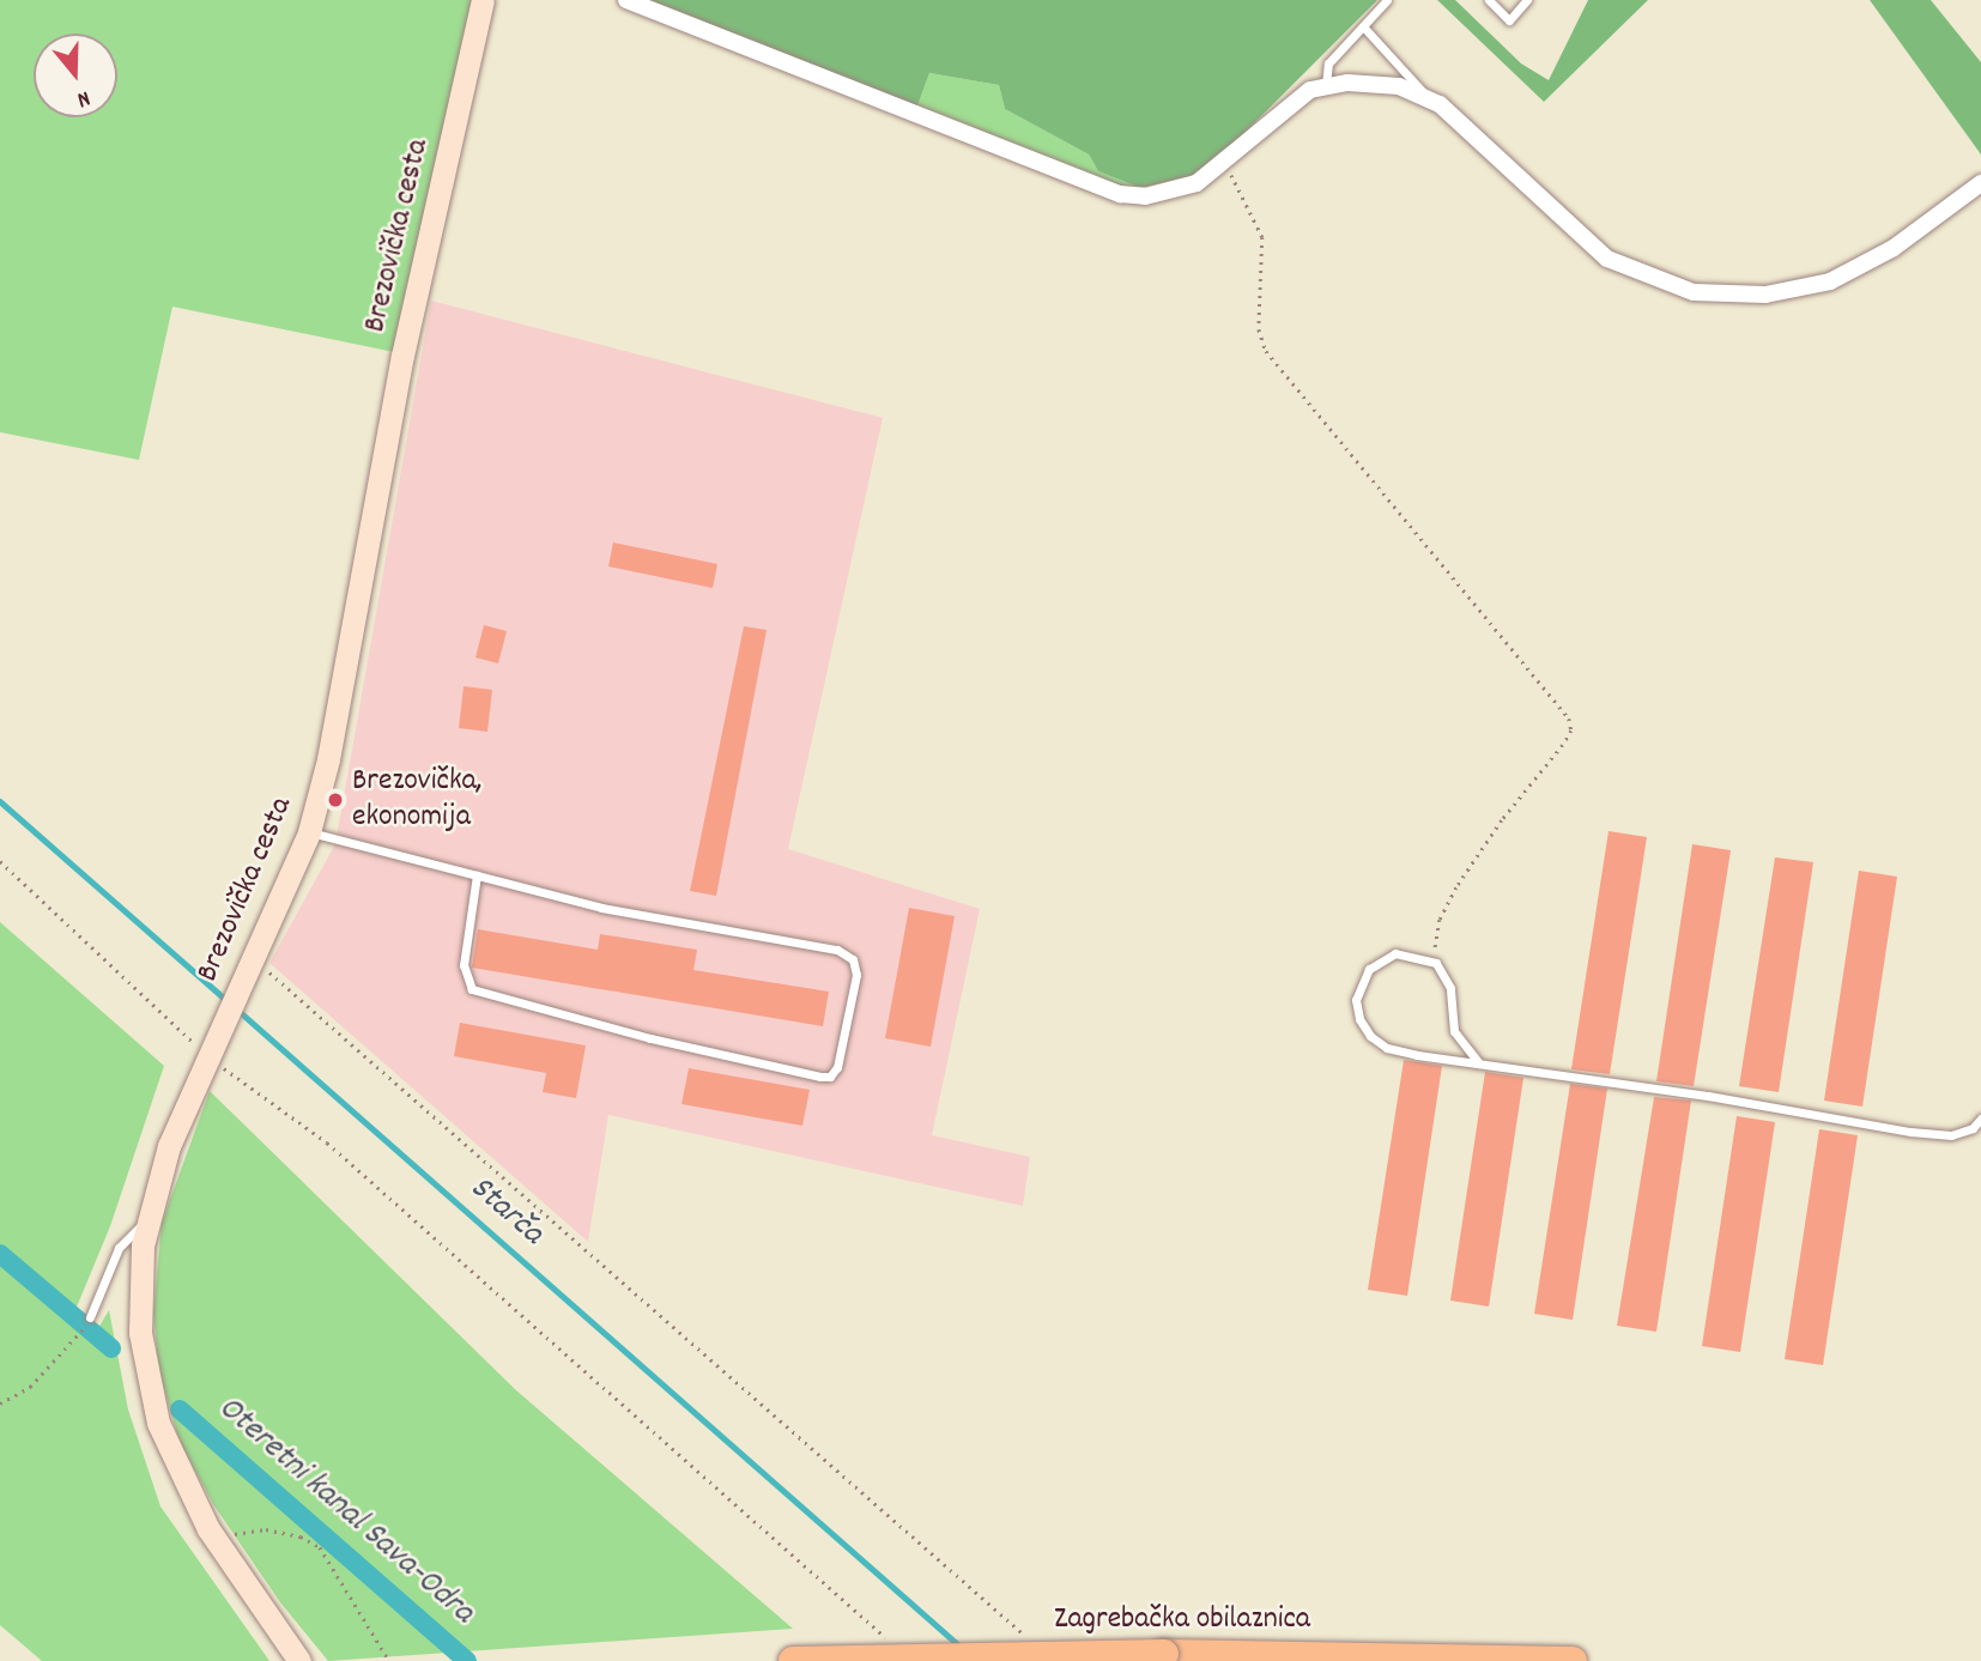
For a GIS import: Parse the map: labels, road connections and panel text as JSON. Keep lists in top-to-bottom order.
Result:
{
  "streets": {
    "highway": ["Zagrebačka obilaznica"],
    "main road": ["Brezovička cesta"]
  },
  "water": ["Starča", "Oteretni kanal Sava-Odra"],
  "places": ["Brezovička, ekonomija"],
  "north": "bottom"
}
